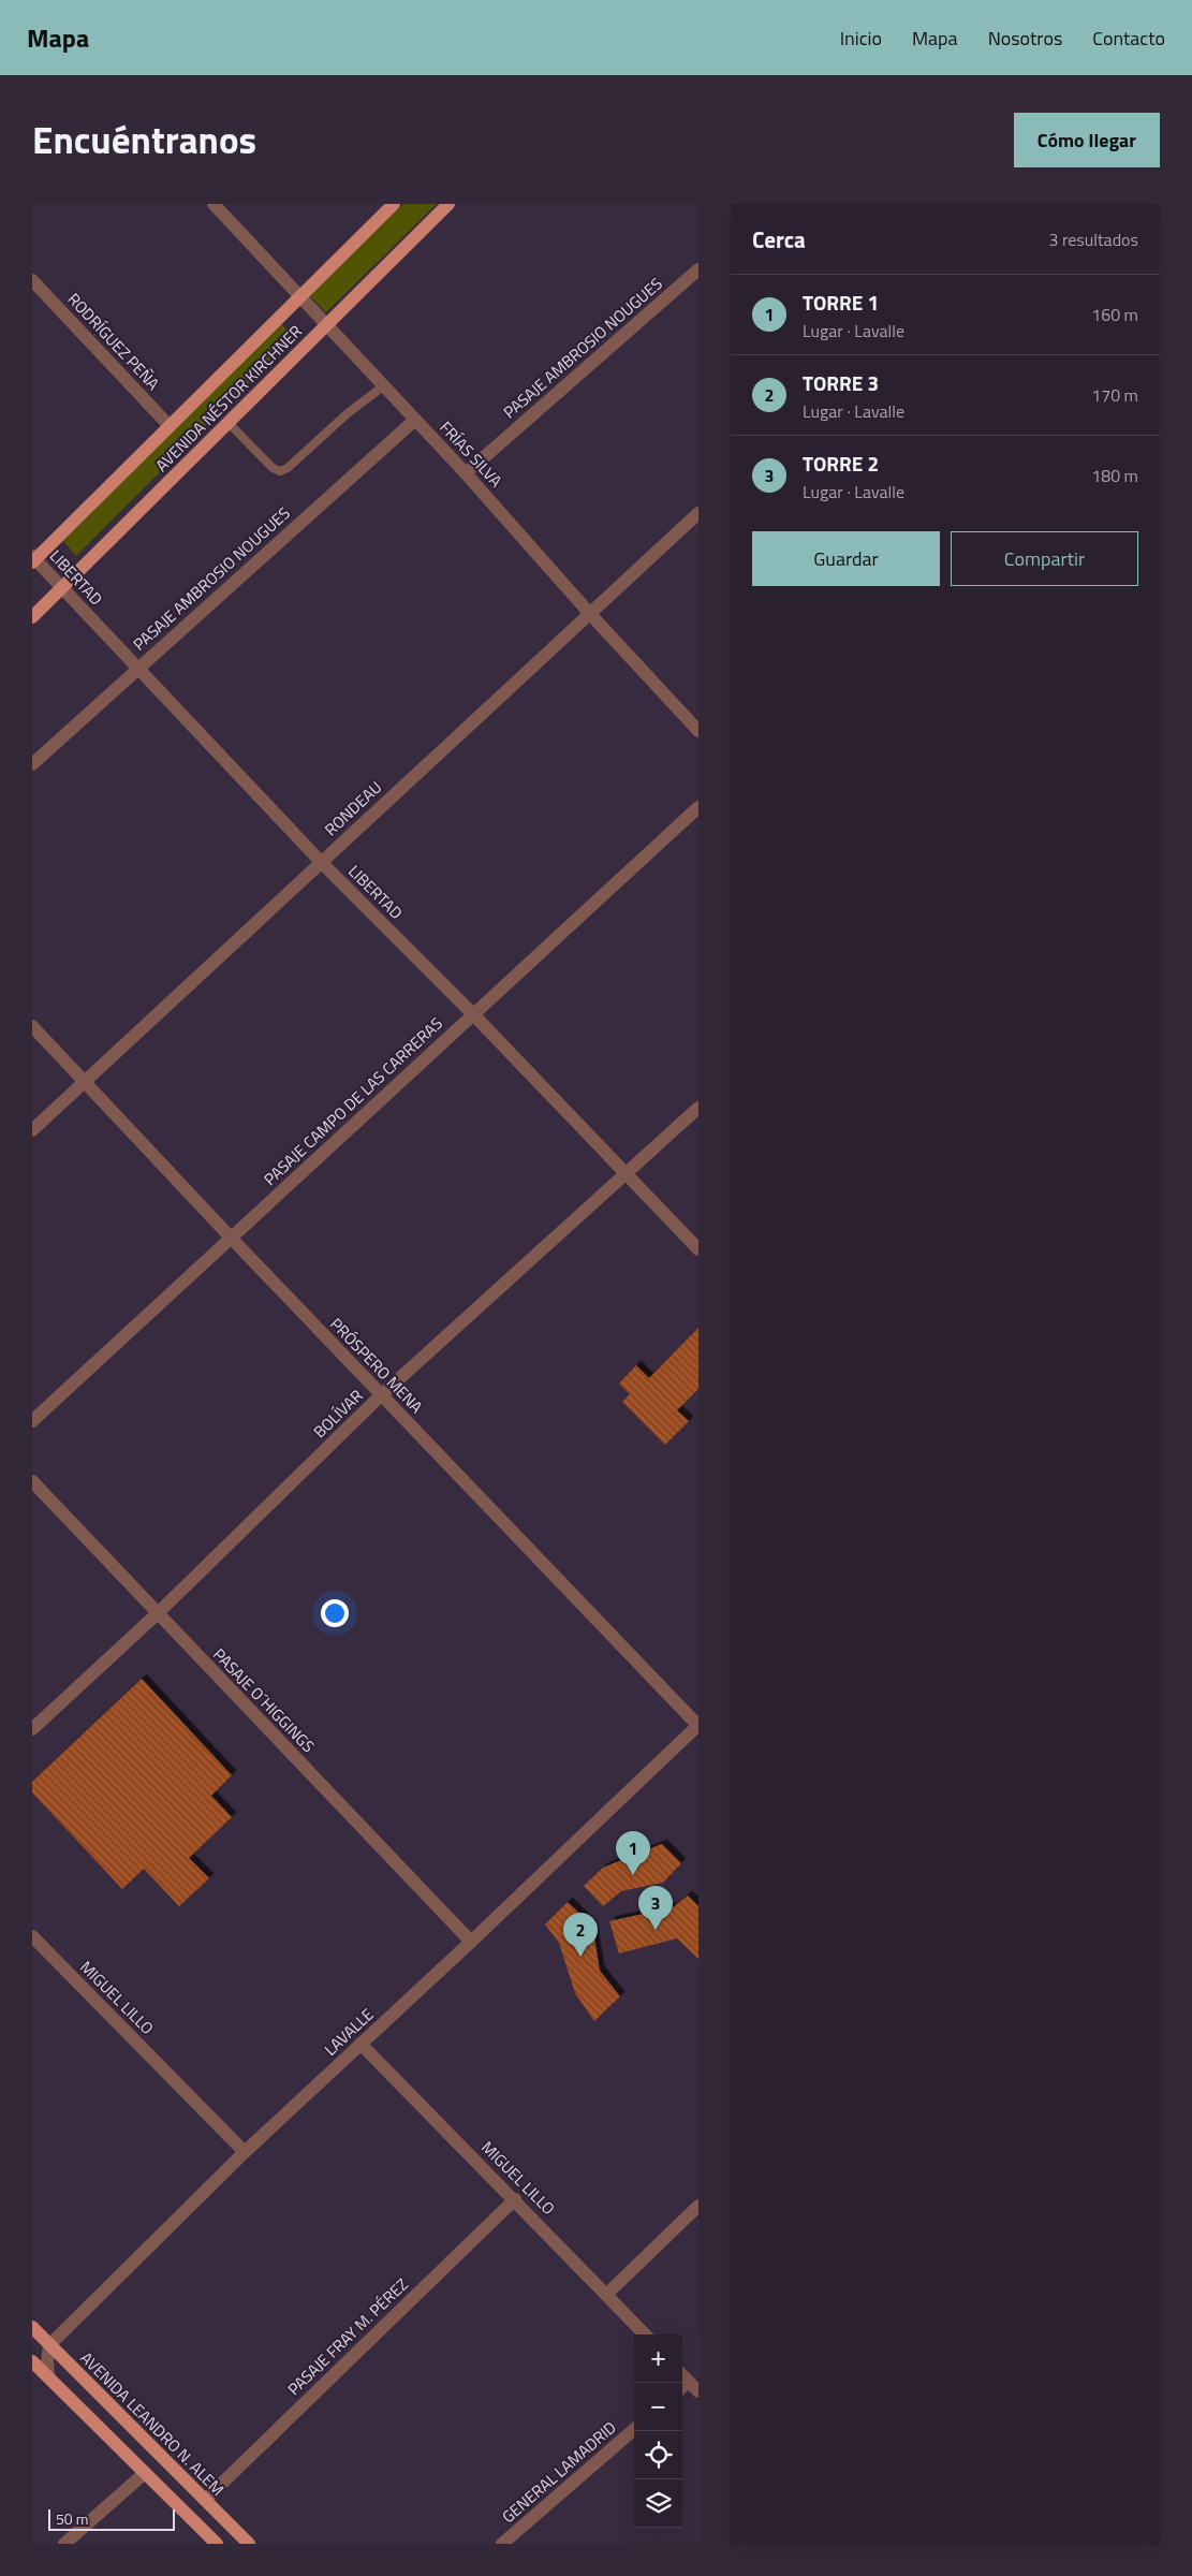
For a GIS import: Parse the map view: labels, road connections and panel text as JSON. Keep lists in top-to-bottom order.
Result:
{
  "streets": {
    "main road": ["AVENIDA NÉSTOR KIRCHNER", "AVENIDA LEANDRO N. ALEM"],
    "street": [
      "RODRÍGUEZ PEÑA",
      "PASAJE AMBROSIO NOUGUES",
      "FRÍAS SILVA",
      "LIBERTAD",
      "RONDEAU",
      "PASAJE CAMPO DE LAS CARRERAS",
      "PRÓSPERO MENA",
      "BOLÍVAR",
      "PASAJE O´HIGGINGS",
      "MIGUEL LILLO",
      "LAVALLE",
      "PASAJE FRAY M. PÉREZ",
      "GENERAL LAMADRID"
    ]
  },
  "crossings": [
    ["RODRÍGUEZ PEÑA", "AVENIDA NÉSTOR KIRCHNER"],
    ["PASAJE AMBROSIO NOUGUES", "FRÍAS SILVA"],
    ["PASAJE AMBROSIO NOUGUES", "LIBERTAD"],
    ["AVENIDA NÉSTOR KIRCHNER", "FRÍAS SILVA"],
    ["AVENIDA NÉSTOR KIRCHNER", "LIBERTAD"],
    ["FRÍAS SILVA", "RONDEAU"],
    ["LIBERTAD", "RONDEAU"],
    ["LIBERTAD", "PASAJE CAMPO DE LAS CARRERAS"],
    ["LIBERTAD", "BOLÍVAR"],
    ["RONDEAU", "PRÓSPERO MENA"],
    ["PASAJE CAMPO DE LAS CARRERAS", "PRÓSPERO MENA"],
    ["PRÓSPERO MENA", "BOLÍVAR"],
    ["PRÓSPERO MENA", "LAVALLE"],
    ["BOLÍVAR", "PASAJE O´HIGGINGS"],
    ["PASAJE O´HIGGINGS", "LAVALLE"],
    ["MIGUEL LILLO", "LAVALLE"],
    ["MIGUEL LILLO", "PASAJE FRAY M. PÉREZ"],
    ["LAVALLE", "AVENIDA LEANDRO N. ALEM"],
    ["PASAJE FRAY M. PÉREZ", "AVENIDA LEANDRO N. ALEM"]
  ],
  "scale_bar": "50 m",
  "page": {
    "header": "Mapa",
    "nav": [
      "Inicio",
      "Mapa",
      "Nosotros",
      "Contacto"
    ],
    "title": "Encuéntranos",
    "buttons": [
      "Cómo llegar",
      ["Guardar", "Compartir"]
    ],
    "heading": ["Cerca", "3 resultados"],
    "list": [
      {
        "mark": "1",
        "name": "TORRE 1",
        "note": "Lugar · Lavalle",
        "value": "160 m"
      },
      {
        "mark": "2",
        "name": "TORRE 3",
        "note": "Lugar · Lavalle",
        "value": "170 m"
      },
      {
        "mark": "3",
        "name": "TORRE 2",
        "note": "Lugar · Lavalle",
        "value": "180 m"
      }
    ],
    "pins": ["1", "3", "2"],
    "map_buttons": ["+", "−"],
    "scale": "50 m"
  }
}
